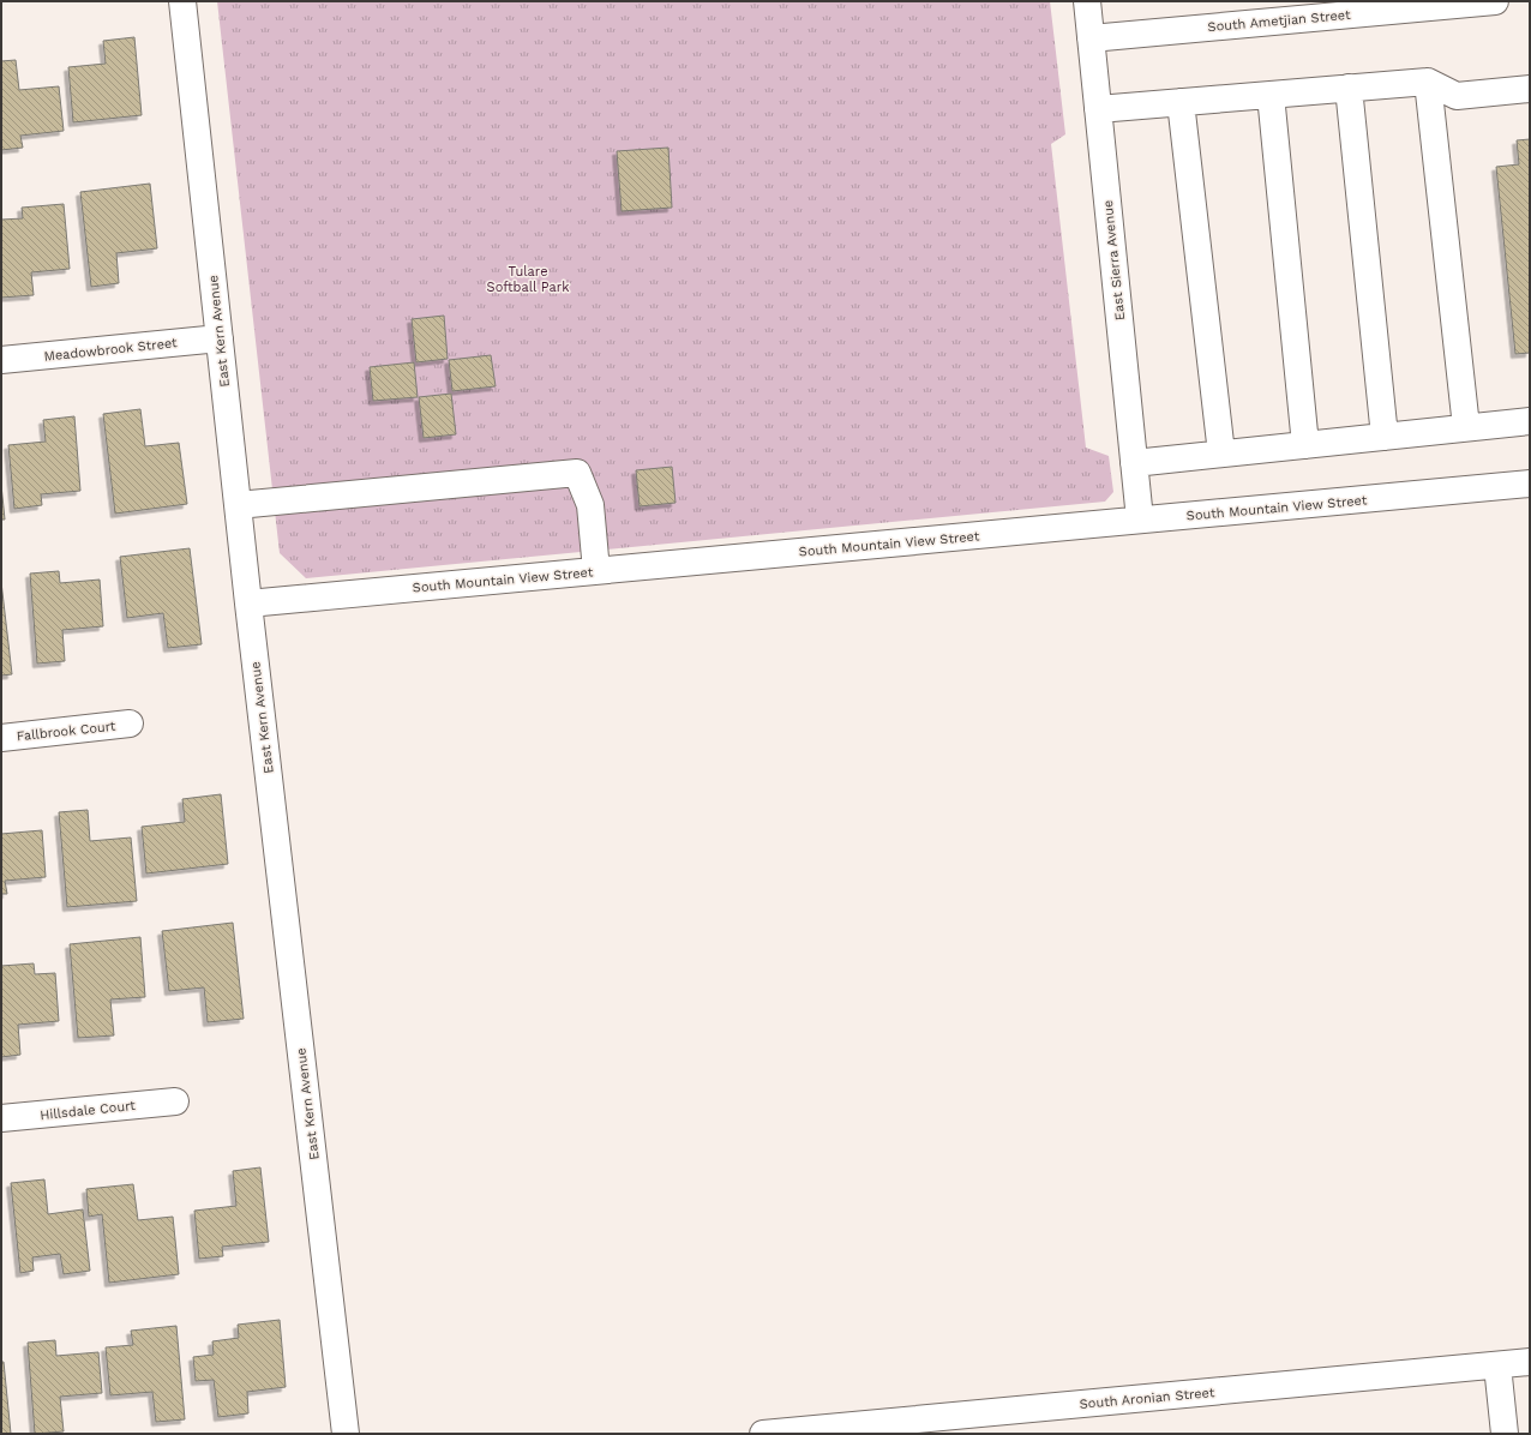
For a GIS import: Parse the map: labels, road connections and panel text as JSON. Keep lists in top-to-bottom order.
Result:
{
  "streets": {
    "street": [
      "South Ametjian Street",
      "East Sierra Avenue",
      "East Kern Avenue",
      "Meadowbrook Street",
      "South Mountain View Street",
      "Fallbrook Court",
      "Hillsdale Court",
      "South Aronian Street"
    ]
  },
  "crossings": [
    ["South Ametjian Street", "East Sierra Avenue"],
    ["East Sierra Avenue", "South Mountain View Street"],
    ["East Kern Avenue", "Meadowbrook Street"],
    ["East Kern Avenue", "South Mountain View Street"]
  ],
  "parks": ["Tulare Softball Park"]
}
